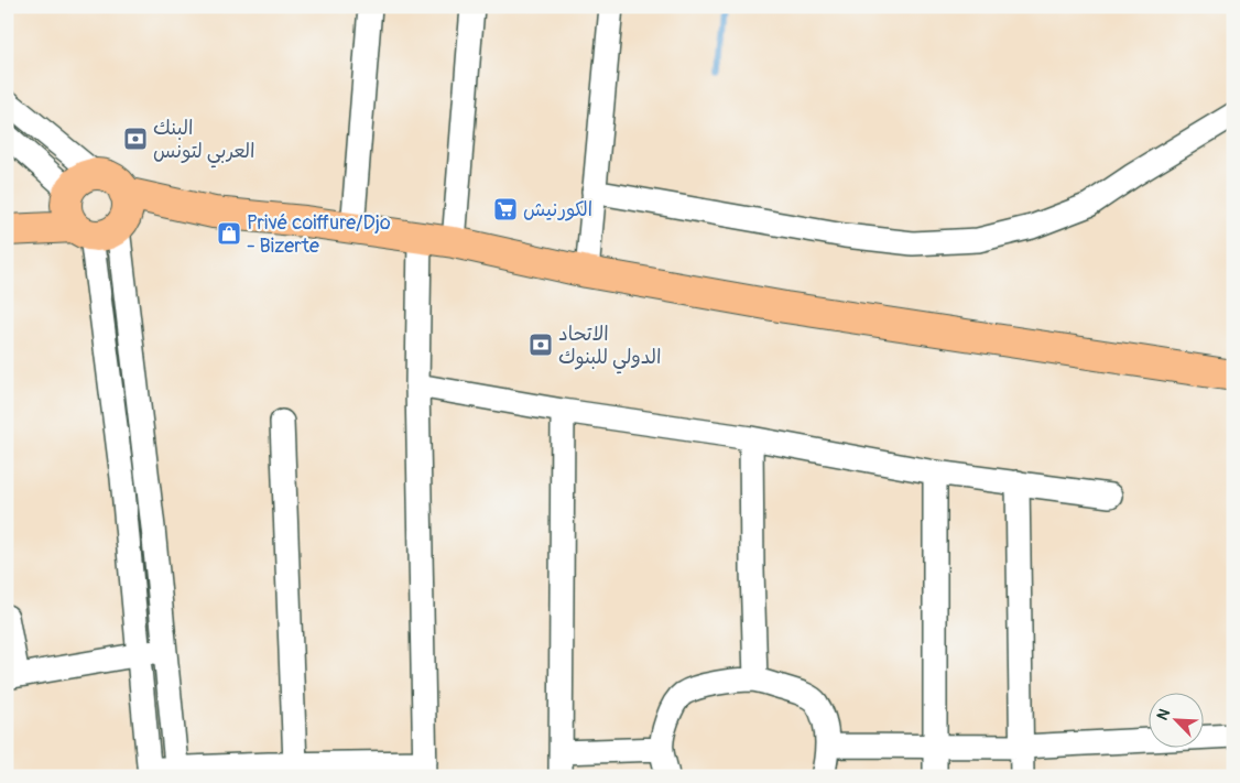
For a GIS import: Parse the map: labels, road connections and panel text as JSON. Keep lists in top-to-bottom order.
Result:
{
  "places": {
    "bank": ["البنك العربي لتونس", "الاتحاد الدولي للبنوك"],
    "supermarket": ["الكورنيش"],
    "shop": ["Privé coiffure/Djo - Bizerte"]
  },
  "north": "top left"
}
